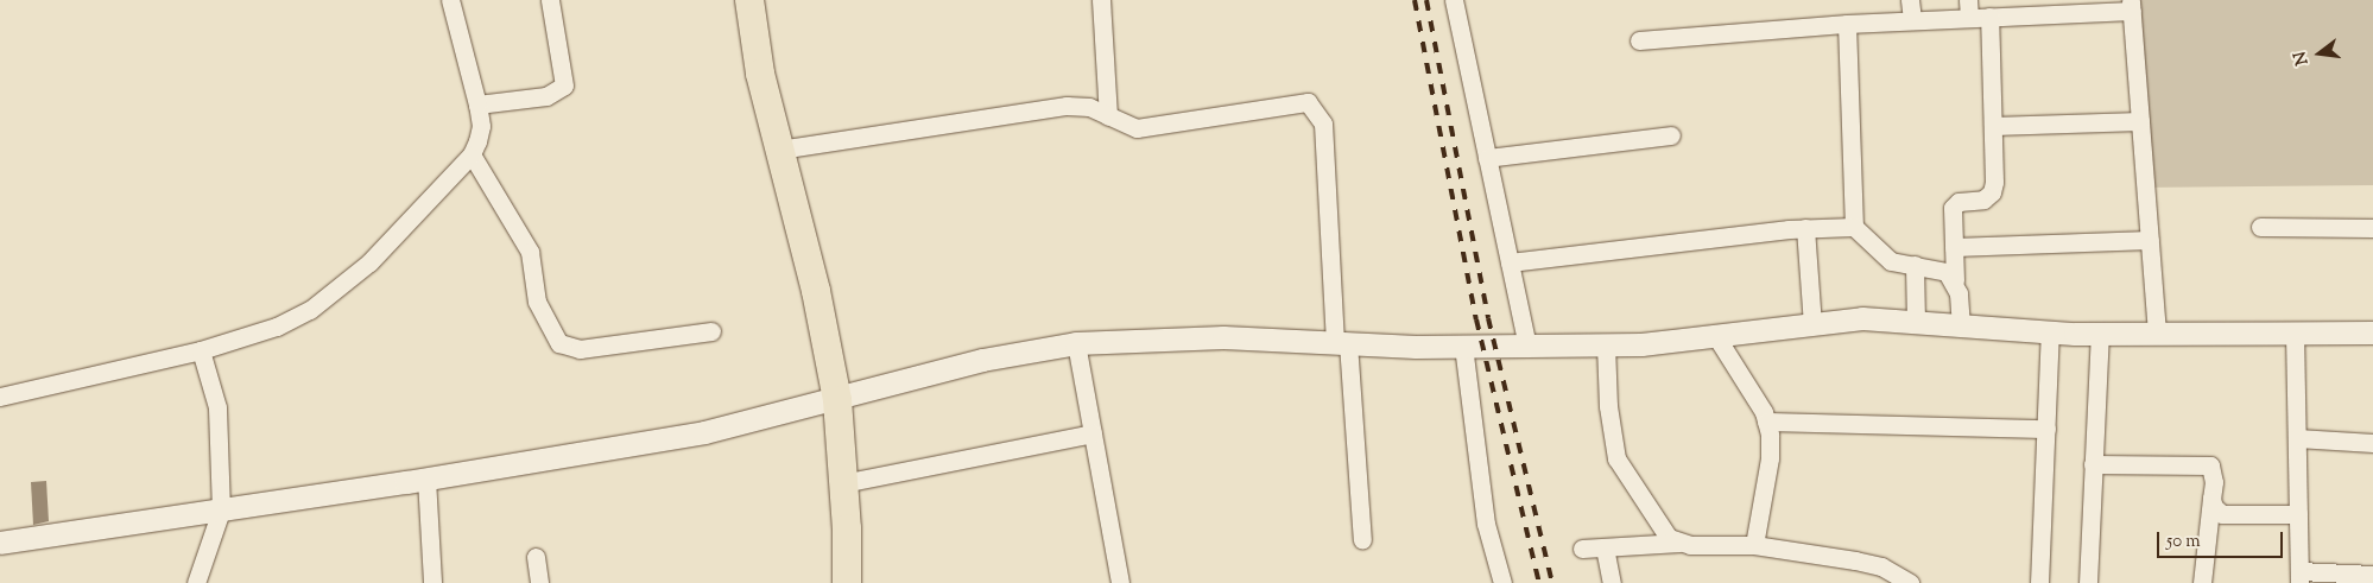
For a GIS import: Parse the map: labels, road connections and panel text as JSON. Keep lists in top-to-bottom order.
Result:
{
  "scale_bar": "50 m",
  "north": "left"
}
